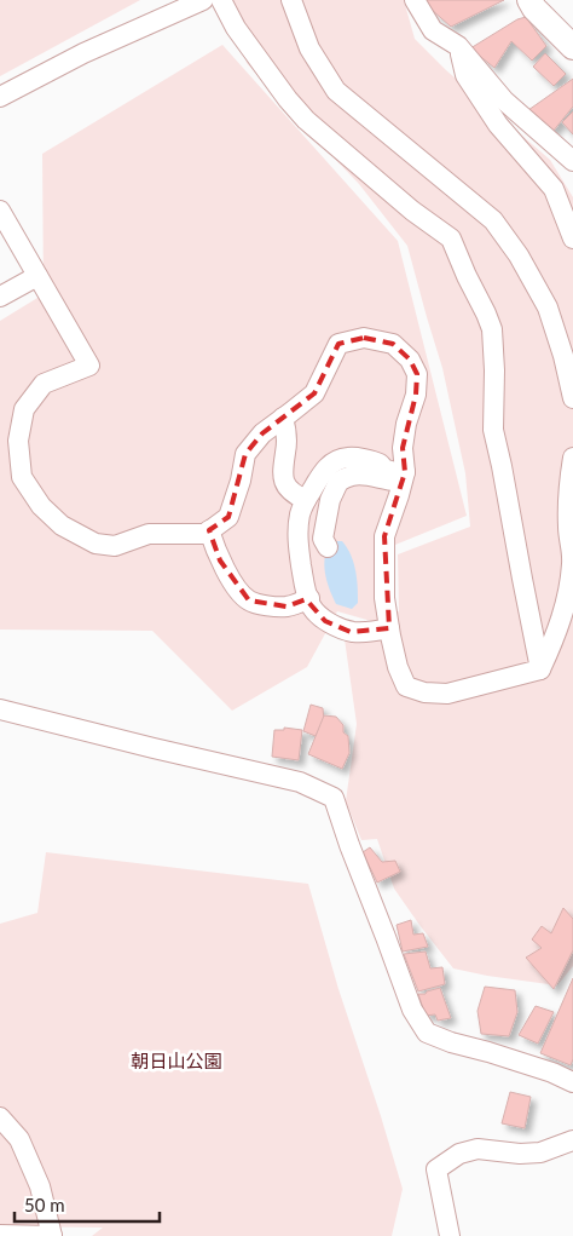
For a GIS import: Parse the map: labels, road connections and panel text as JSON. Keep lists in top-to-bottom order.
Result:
{
  "parks": ["朝日山公園"],
  "scale_bar": "50 m"
}
